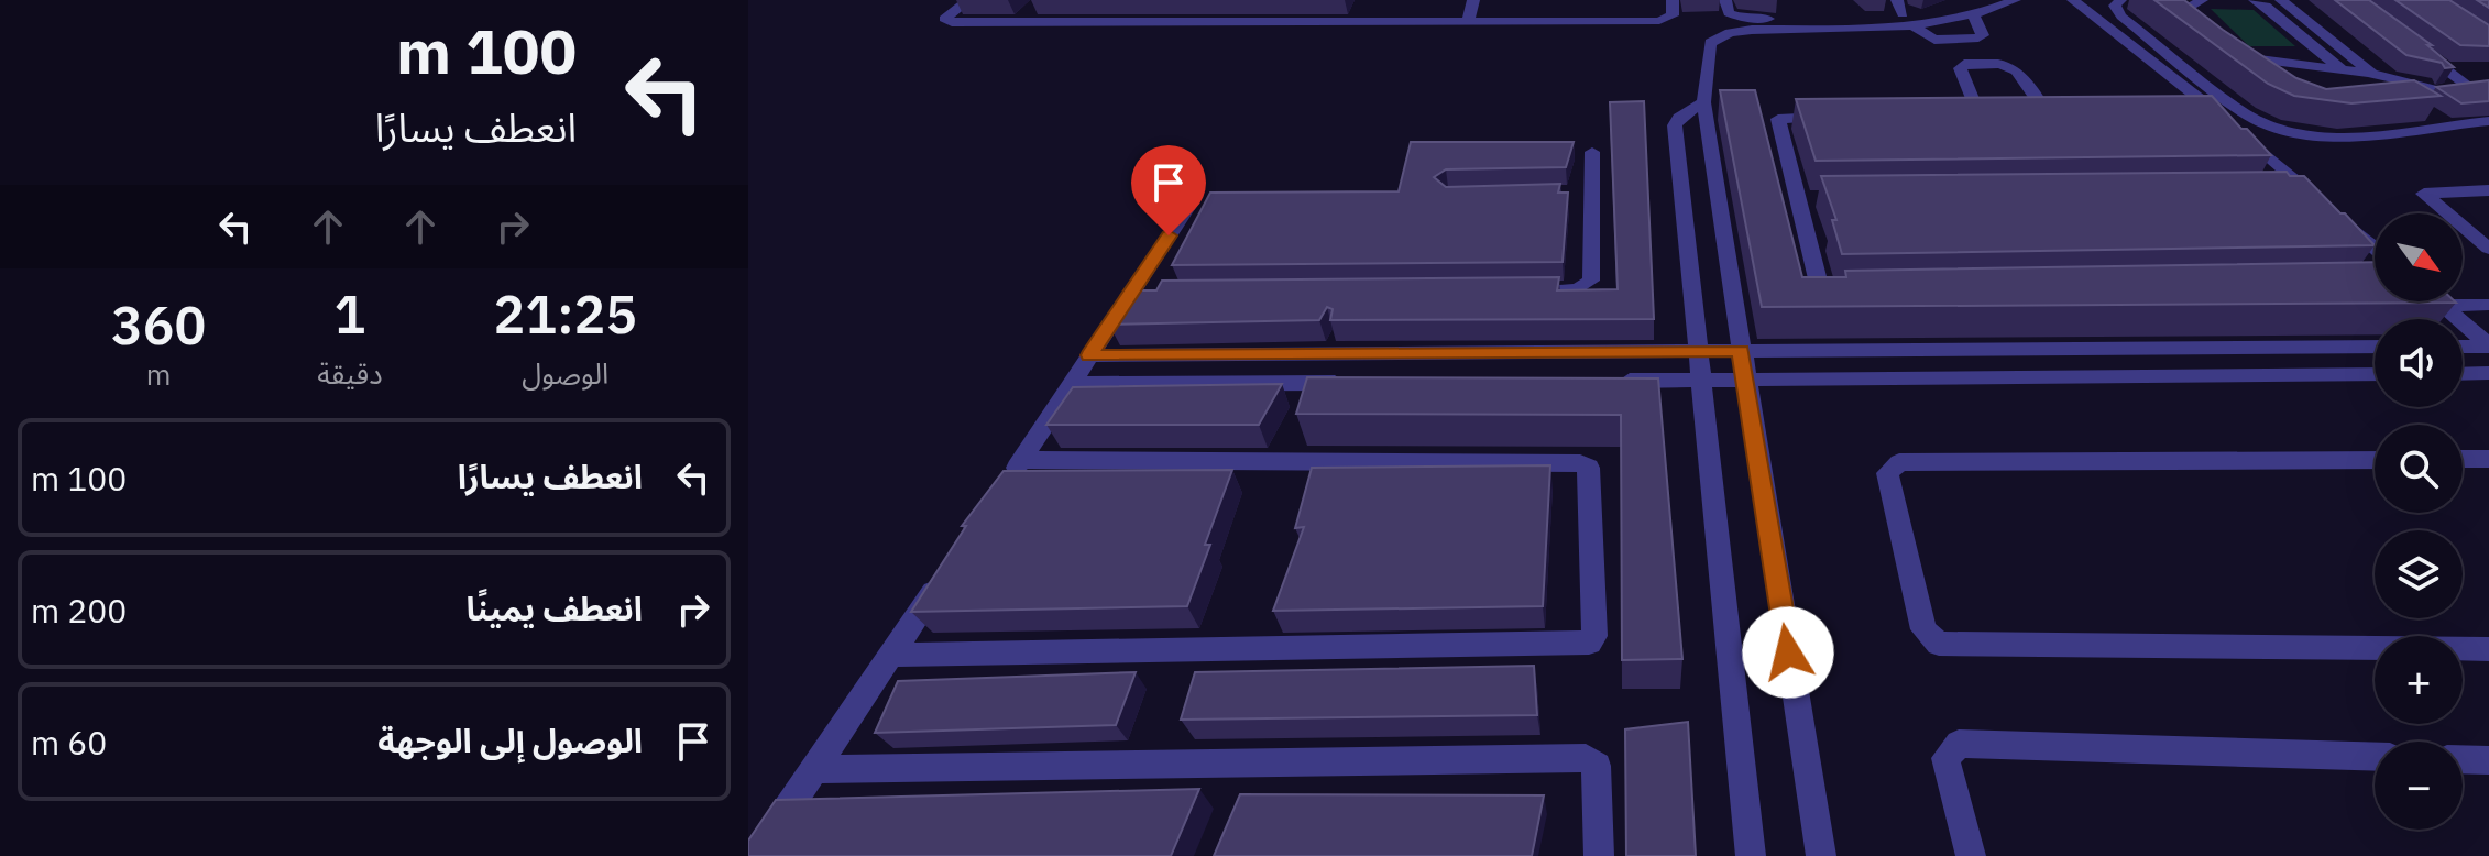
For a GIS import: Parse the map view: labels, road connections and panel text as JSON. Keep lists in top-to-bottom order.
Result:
{
  "north": "bottom right",
  "page": {
    "turn": ["100 m", "انعطف يسارًا"],
    "map_buttons": ["+", "−"],
    "eta": [
      "21:25",
      "الوصول",
      "1",
      "دقيقة",
      "360",
      "m"
    ],
    "list": [
      {
        "name": "انعطف يسارًا",
        "value": "100 m"
      },
      {
        "name": "انعطف يمينًا",
        "value": "200 m"
      },
      {
        "name": "الوصول إلى الوجهة",
        "value": "60 m"
      }
    ]
  }
}
